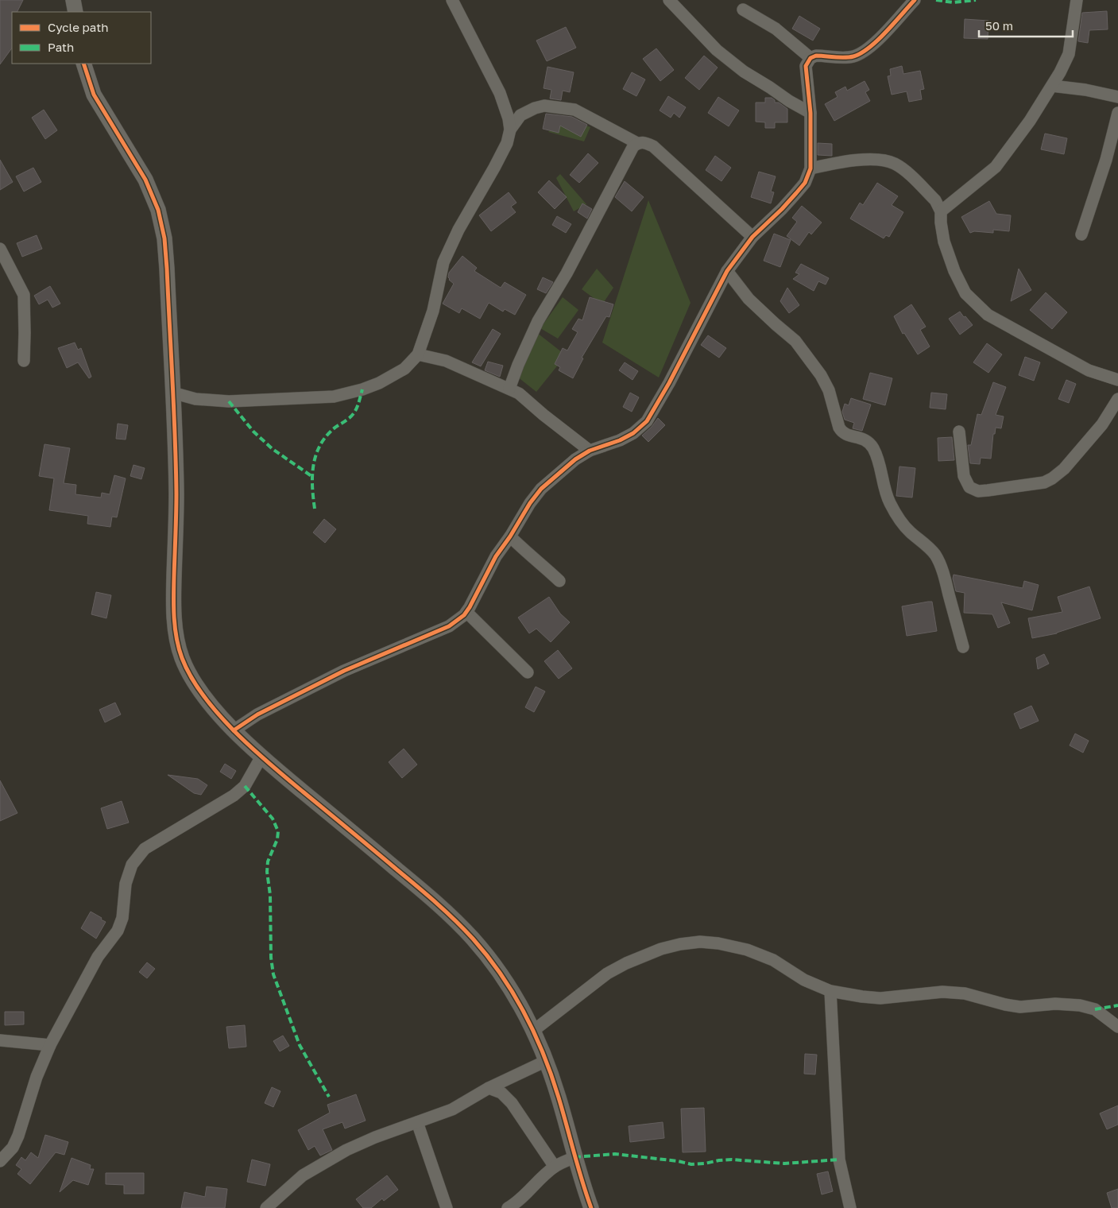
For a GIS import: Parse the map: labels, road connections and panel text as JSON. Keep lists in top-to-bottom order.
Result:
{
  "legend": ["Cycle path", "Path"],
  "scale_bar": "50 m"
}
